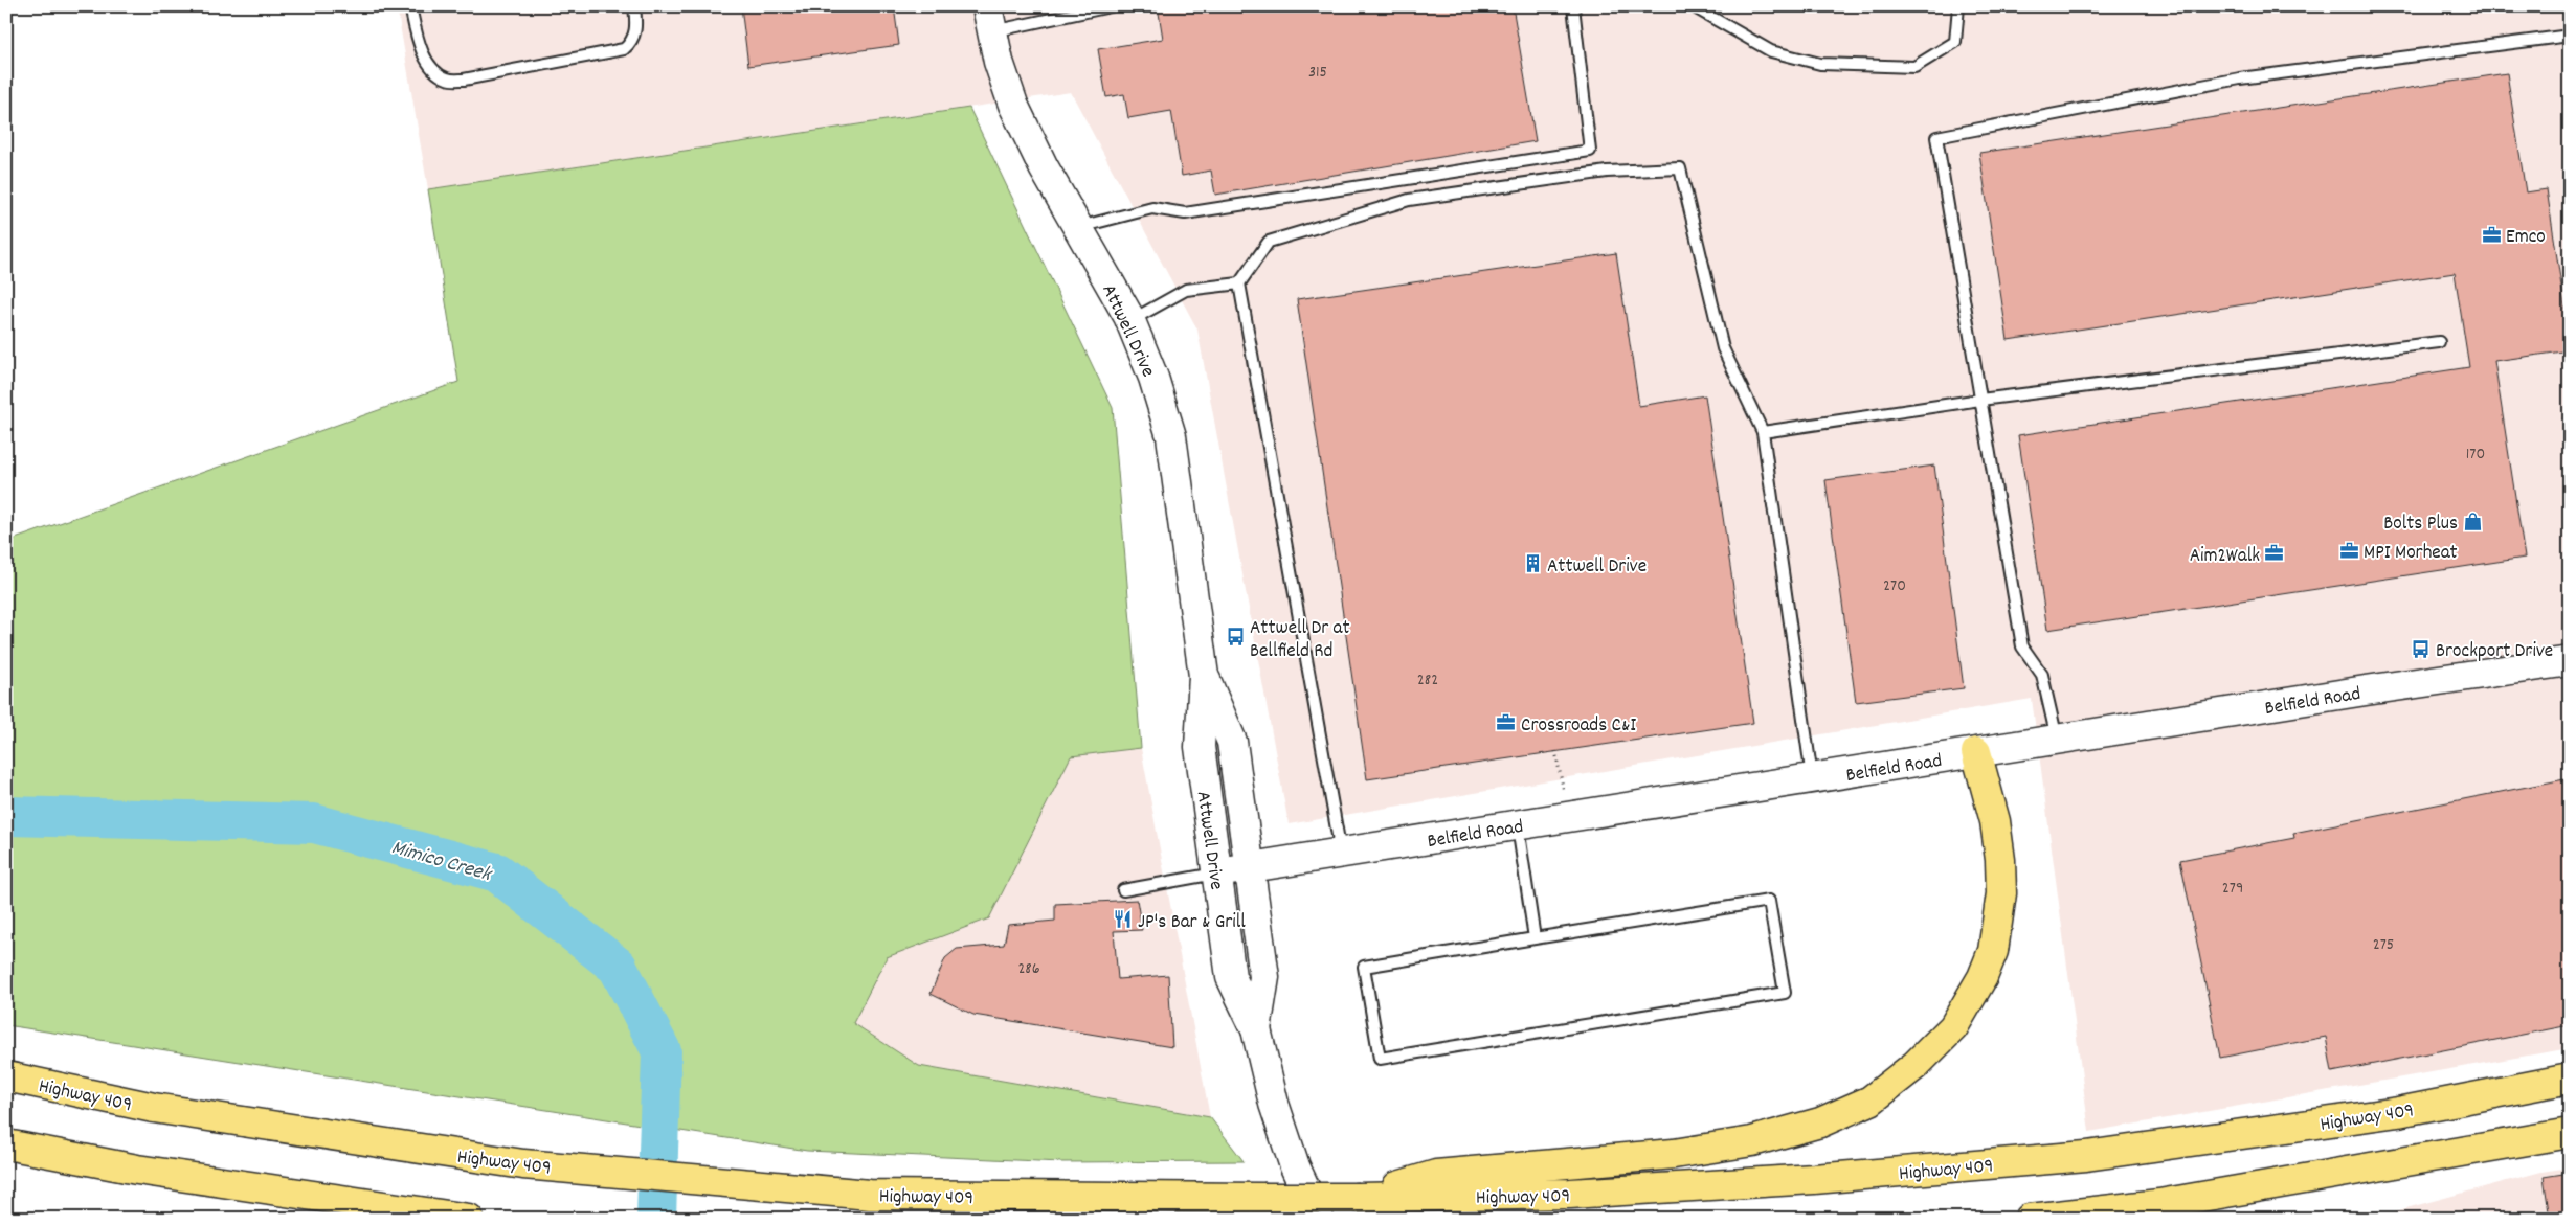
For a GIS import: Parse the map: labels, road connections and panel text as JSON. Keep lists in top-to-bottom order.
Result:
{
  "streets": {
    "highway": ["Highway 409"],
    "main road": ["Attwell Drive", "Belfield Road"]
  },
  "crossings": [
    ["Attwell Drive", "Belfield Road"]
  ],
  "water": ["Mimico Creek"],
  "places": {
    "office": [
      "Emco",
      "MPI Morheat",
      "Aim2Walk",
      "Crossroads C&I"
    ],
    "shop": ["Bolts Plus"],
    "building": ["Attwell Drive"],
    "bus stop": ["Attwell Dr at Bellfield Rd", "Brockport Drive"],
    "restaurant": ["JP's Bar & Grill"]
  },
  "house_numbers": [
    "315",
    "170",
    "270",
    "282",
    "279",
    "275",
    "286"
  ]
}
